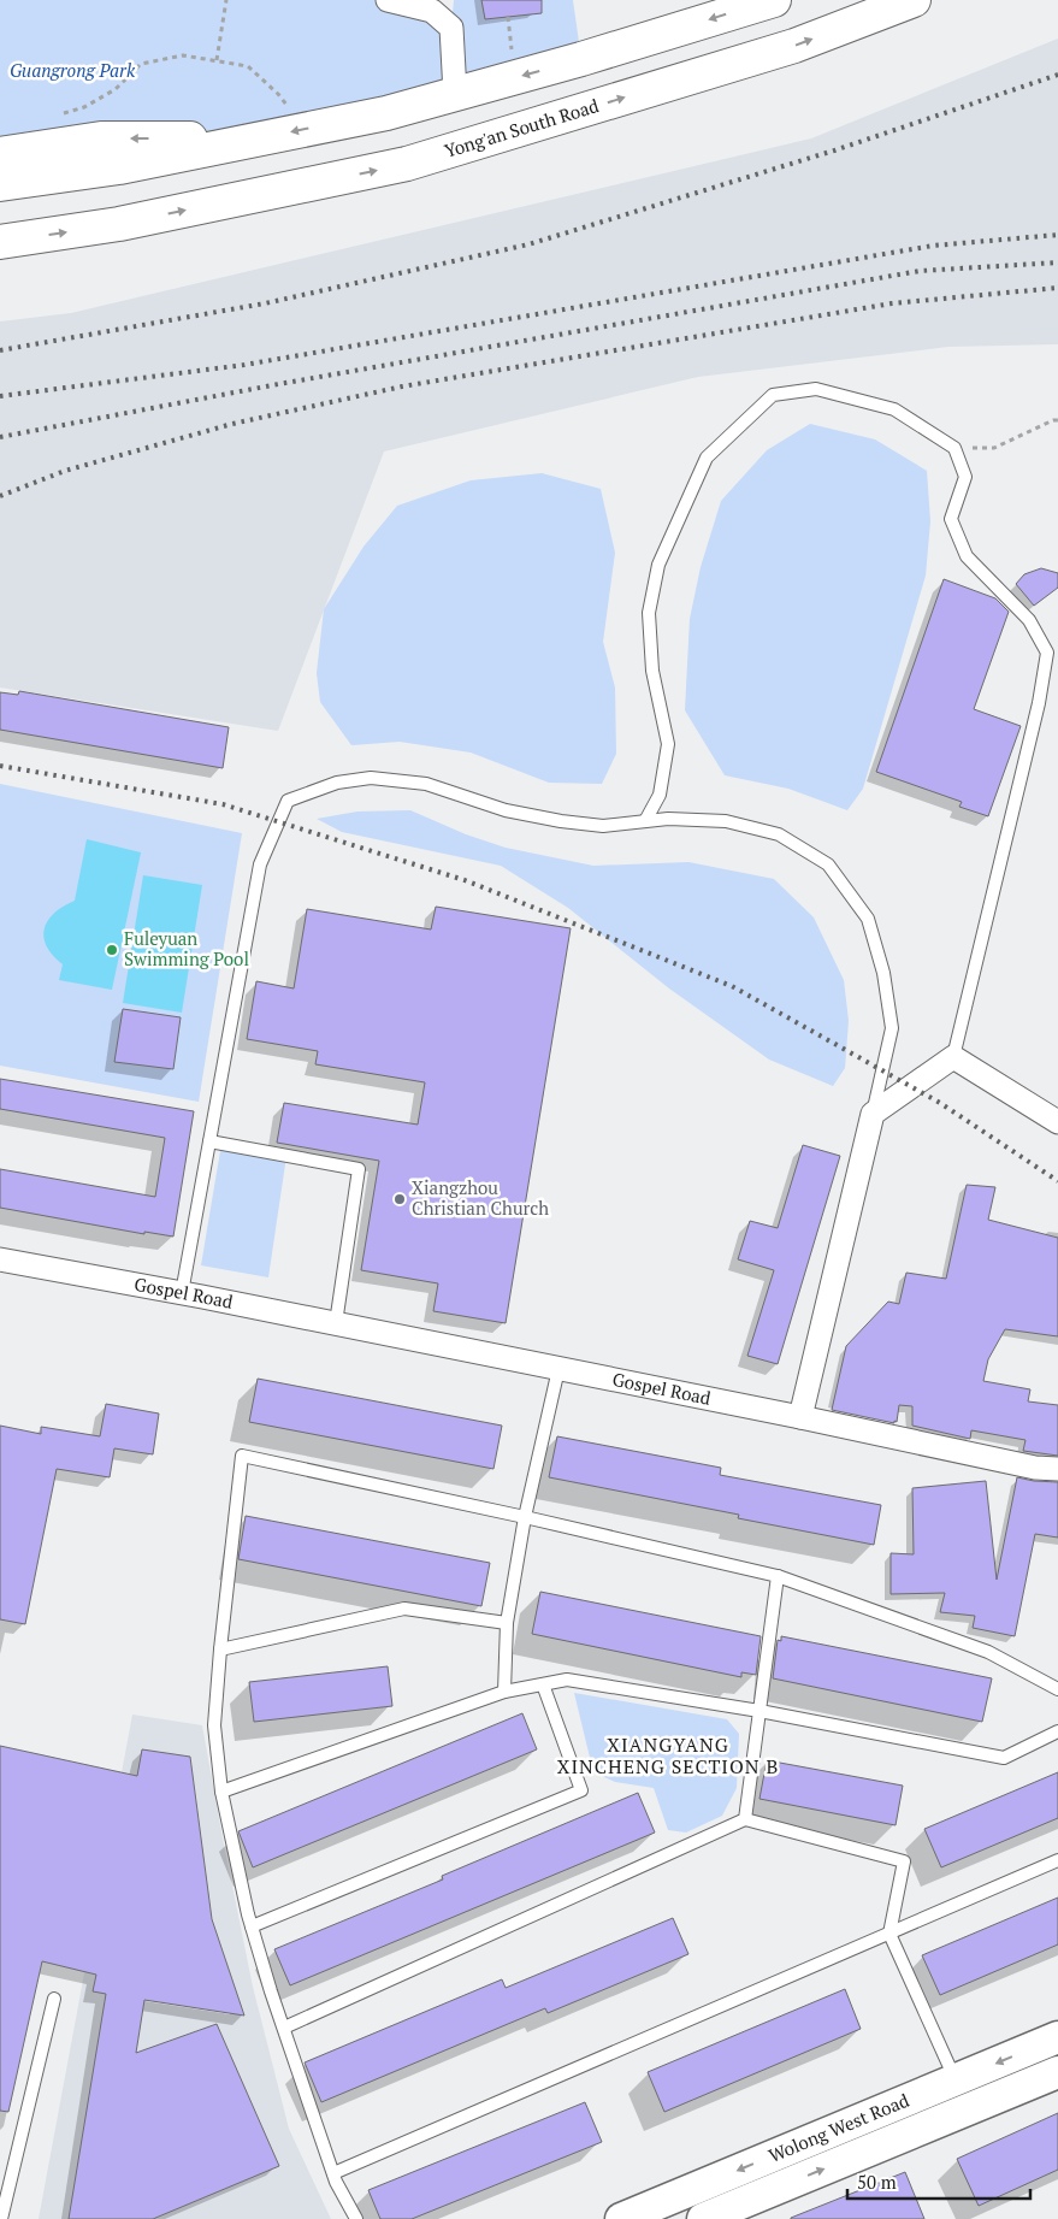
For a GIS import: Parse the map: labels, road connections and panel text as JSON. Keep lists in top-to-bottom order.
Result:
{
  "streets": {
    "main road": ["Yong'an South Road", "Wolong West Road"],
    "street": ["Gospel Road"]
  },
  "districts": ["XIANGYANG XINCHENG SECTION B"],
  "parks": ["Guangrong Park"],
  "places": ["Fuleyuan Swimming Pool", "Xiangzhou Christian Church"],
  "scale_bar": "50 m"
}
